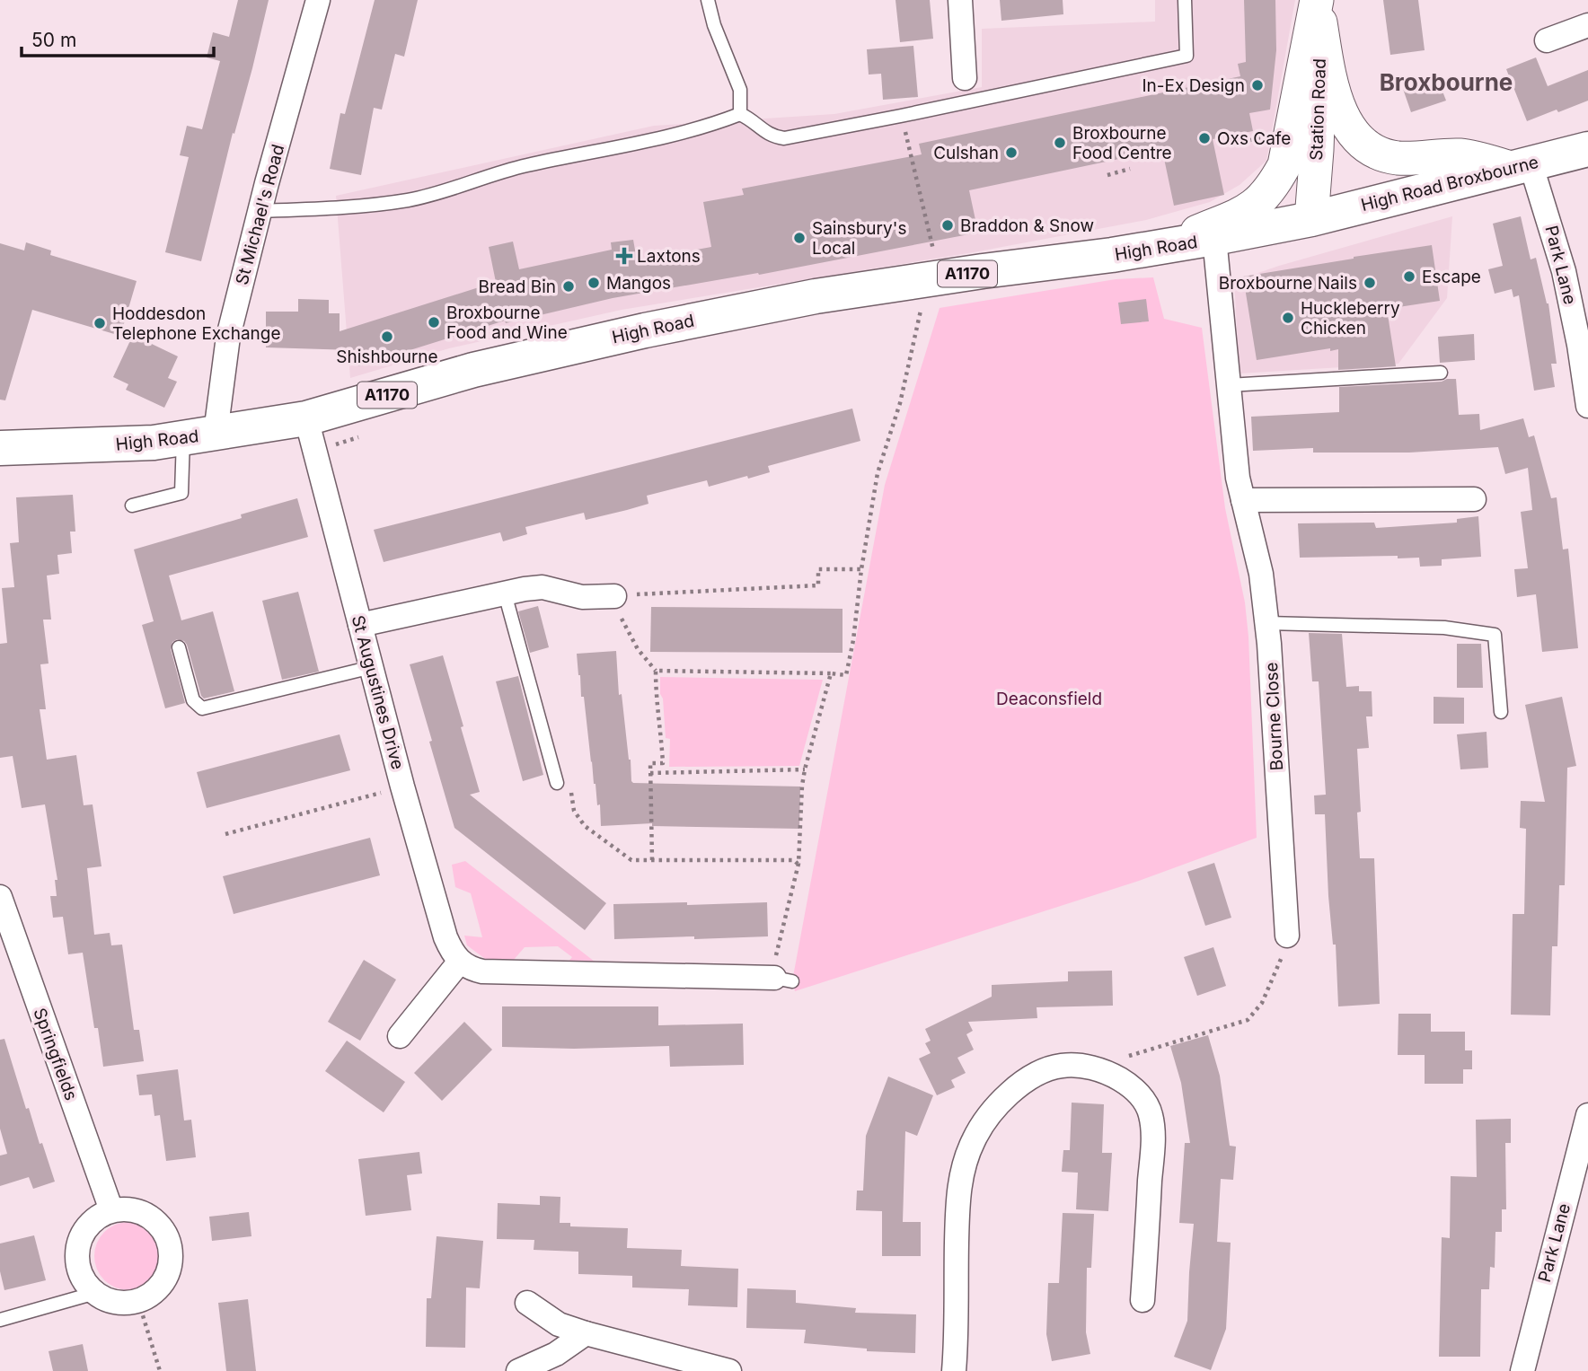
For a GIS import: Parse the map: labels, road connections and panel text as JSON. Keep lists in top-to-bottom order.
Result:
{
  "streets": {
    "main road": [
      "Station Road",
      "High Road Broxbourne",
      "High Road",
      "A1170"
    ],
    "street": [
      "St Michael's Road",
      "Park Lane",
      "St Augustines Drive",
      "Bourne Close",
      "Springfields"
    ]
  },
  "crossings": [
    ["Station Road", "High Road Broxbourne"],
    ["Station Road", "High Road"],
    ["High Road Broxbourne", "High Road"],
    ["High Road Broxbourne", "Park Lane"],
    ["St Michael's Road", "High Road"],
    ["High Road", "St Augustines Drive"],
    ["High Road", "Bourne Close"]
  ],
  "districts": ["Broxbourne"],
  "parks": ["Deaconsfield"],
  "places": {
    "other": [
      "In-Ex Design",
      "Oxs Cafe",
      "Broxbourne Food Centre",
      "Culshan",
      "Braddon & Snow",
      "Sainsbury's Local",
      "Escape",
      "Mangos",
      "Broxbourne Nails",
      "Bread Bin",
      "Huckleberry Chicken",
      "Broxbourne Food and Wine",
      "Hoddesdon Telephone Exchange",
      "Shishbourne"
    ],
    "health": ["Laxtons"]
  },
  "scale_bar": "50 m"
}
